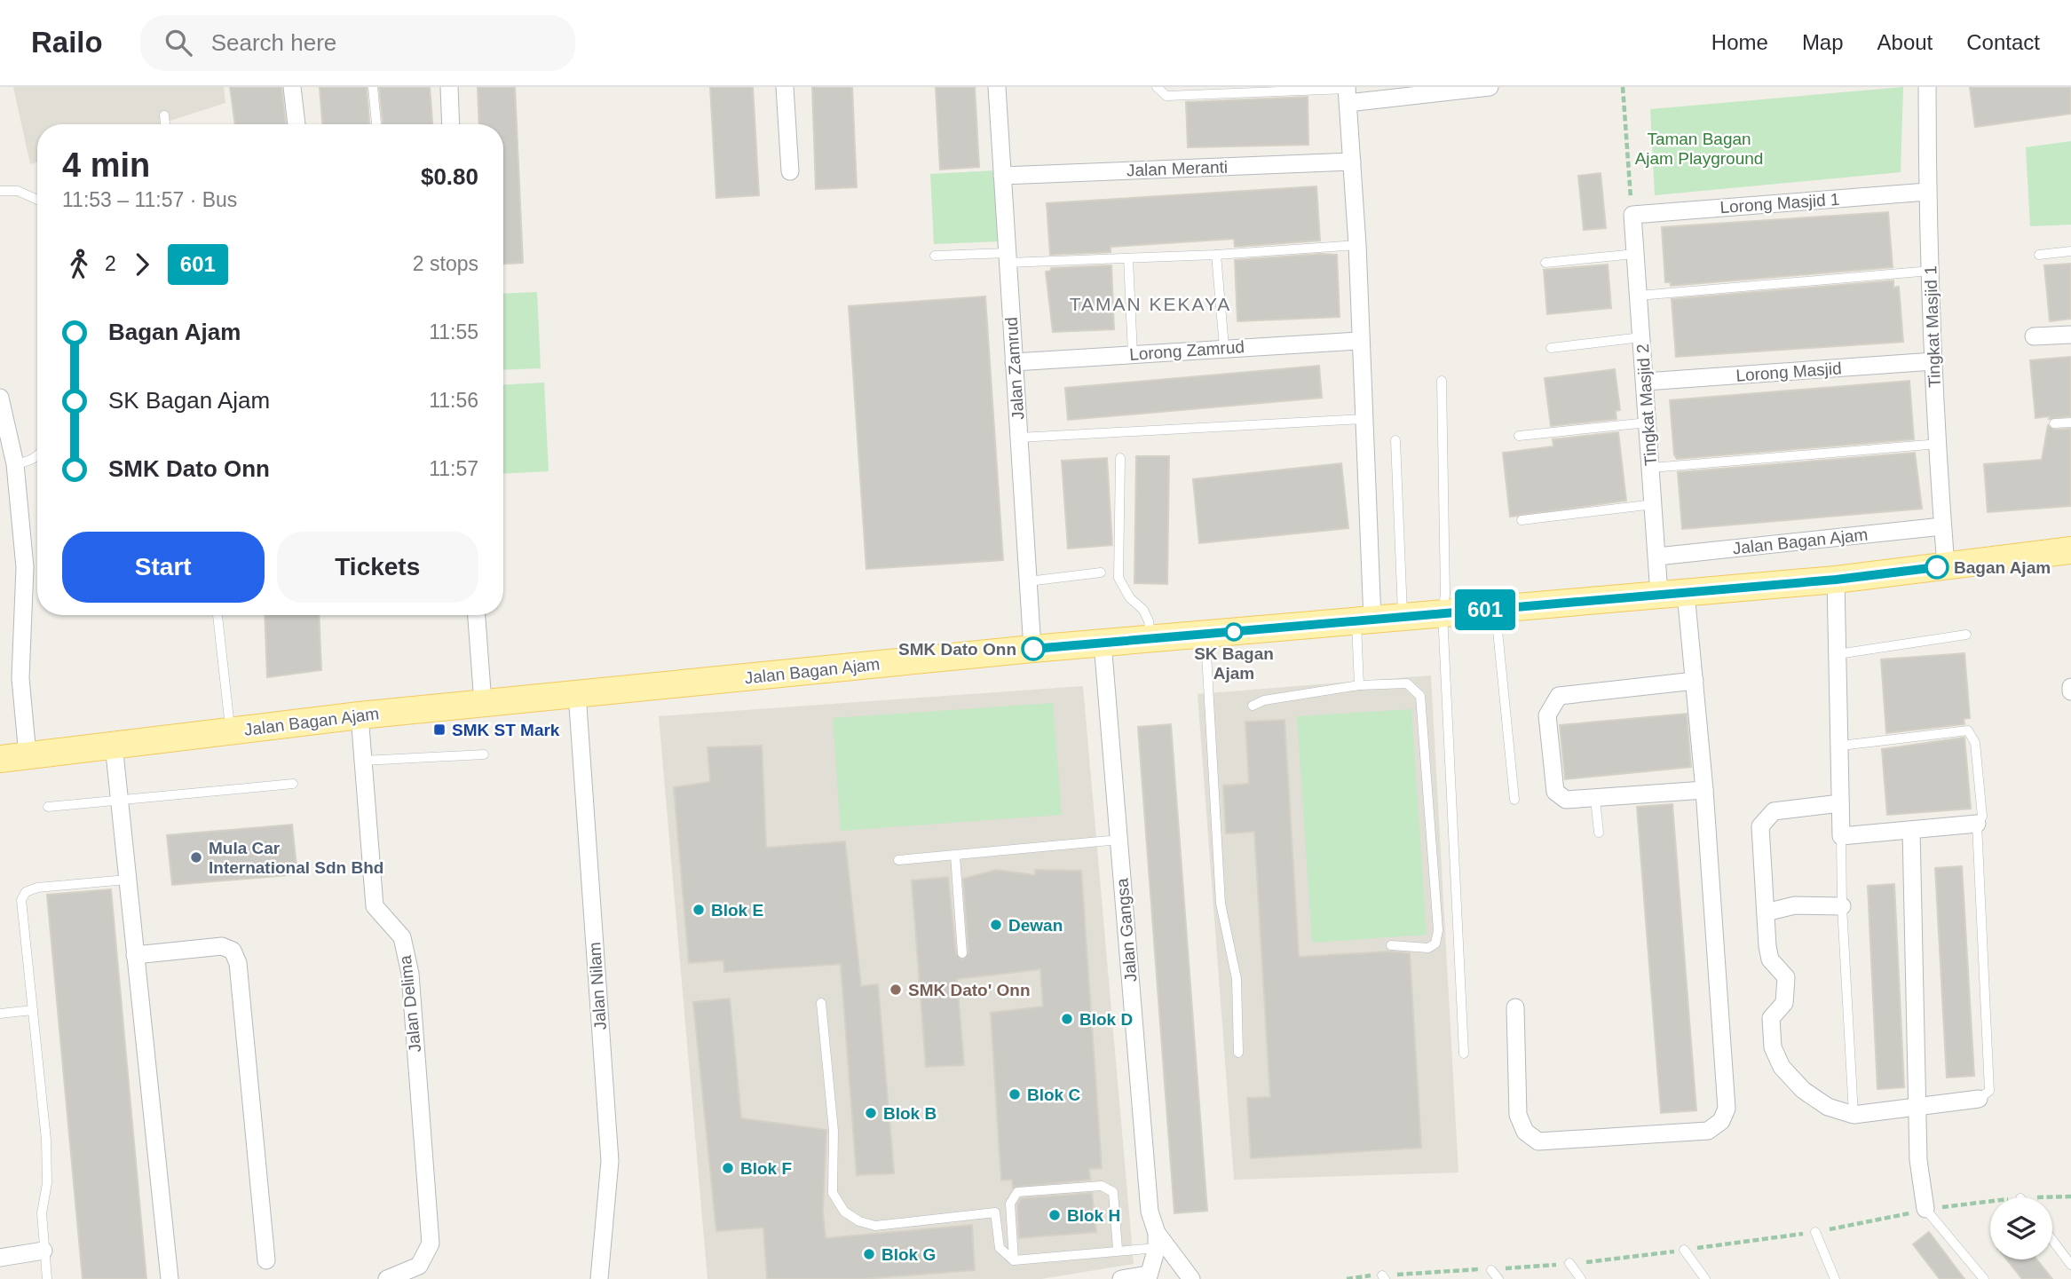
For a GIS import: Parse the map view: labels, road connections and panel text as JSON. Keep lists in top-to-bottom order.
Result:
{
  "streets": {
    "main road": ["Jalan Bagan Ajam"],
    "street": [
      "Jalan Meranti",
      "Lorong Masjid 1",
      "Tingkat Masjid 1",
      "Lorong Zamrud",
      "Jalan Zamrud",
      "Lorong Masjid",
      "Tingkat Masjid 2",
      "Jalan Gangsa",
      "Jalan Nilam",
      "Jalan Delima"
    ]
  },
  "crossings": [
    ["Jalan Meranti", "Jalan Zamrud"],
    ["Lorong Masjid 1", "Tingkat Masjid 1"],
    ["Lorong Masjid 1", "Tingkat Masjid 2"],
    ["Tingkat Masjid 1", "Lorong Masjid"],
    ["Tingkat Masjid 1", "Jalan Bagan Ajam"],
    ["Lorong Zamrud", "Jalan Zamrud"],
    ["Jalan Zamrud", "Jalan Bagan Ajam"],
    ["Lorong Masjid", "Tingkat Masjid 2"],
    ["Tingkat Masjid 2", "Jalan Bagan Ajam"],
    ["Jalan Bagan Ajam", "Jalan Gangsa"],
    ["Jalan Bagan Ajam", "Jalan Nilam"],
    ["Jalan Bagan Ajam", "Jalan Delima"]
  ],
  "districts": ["TAMAN KEKAYA"],
  "parks": ["Taman Bagan Ajam Playground"],
  "places": {
    "other": [
      "Bagan Ajam",
      "SK Bagan Ajam",
      "SMK Dato Onn",
      "Mula Car International Sdn Bhd",
      "Blok E",
      "Dewan",
      "SMK Dato' Onn",
      "Blok D",
      "Blok C",
      "Blok B",
      "Blok F",
      "Blok H",
      "Blok G"
    ],
    "transit": ["SMK ST Mark"]
  },
  "lines": ["bus line 601"],
  "page": {
    "header": "Railo",
    "search": "Search here",
    "nav": [
      "Home",
      "Map",
      "About",
      "Contact"
    ],
    "on_map": "601",
    "heading": ["4 min", "11:53 – 11:57 · Bus", "$0.80"],
    "legs": ["2", "601", "2 stops"],
    "list": [
      {
        "name": "Bagan Ajam",
        "value": "11:55"
      },
      {
        "name": "SK Bagan Ajam",
        "value": "11:56"
      },
      {
        "name": "SMK Dato Onn",
        "value": "11:57"
      }
    ],
    "buttons": ["Start", "Tickets"]
  }
}
